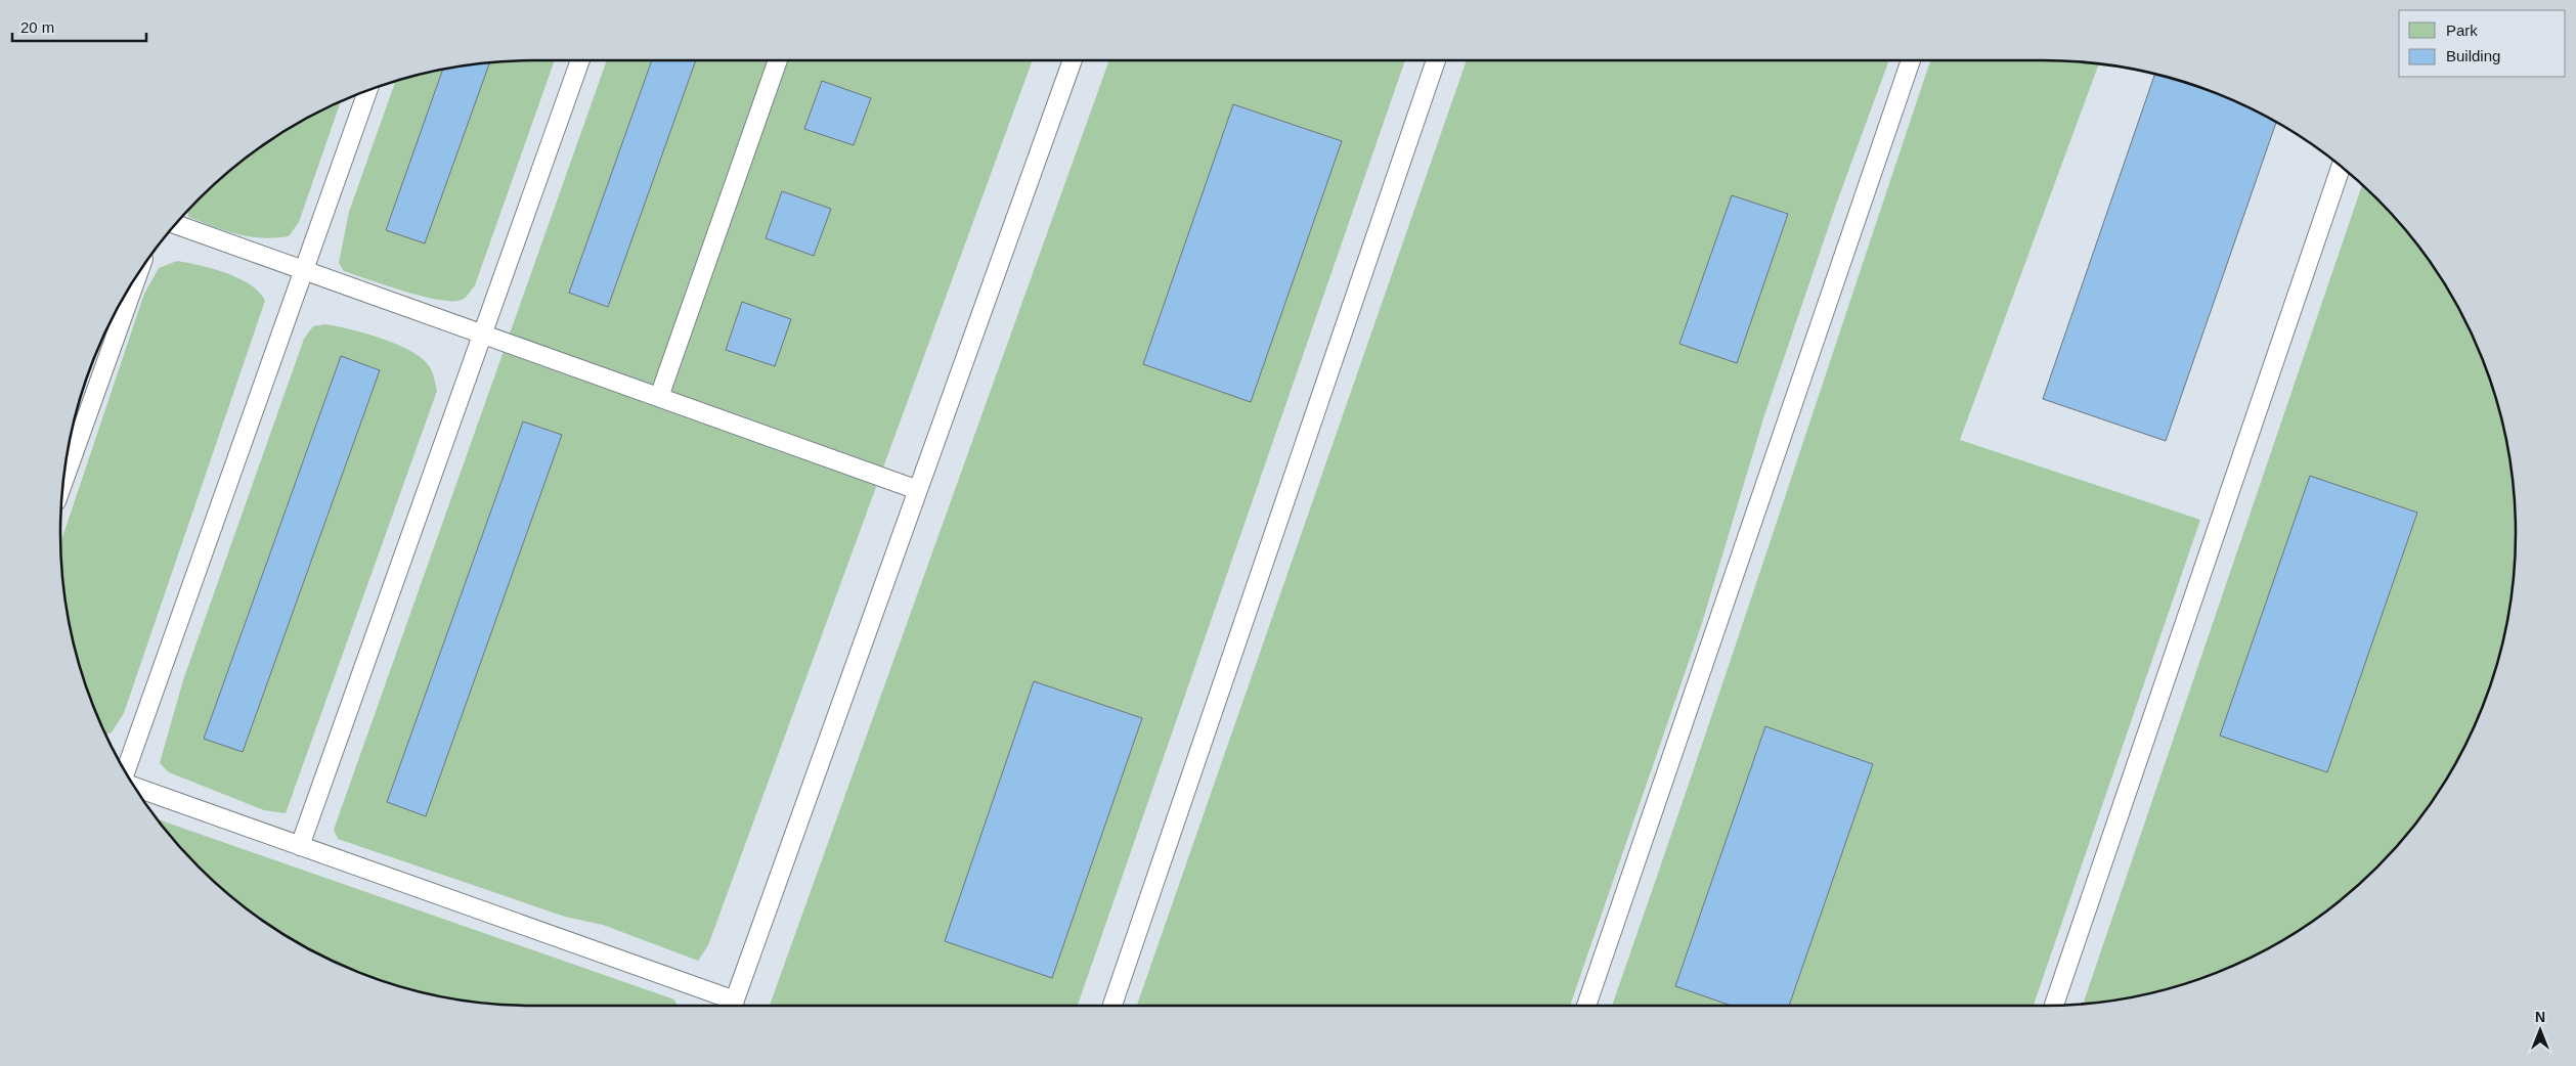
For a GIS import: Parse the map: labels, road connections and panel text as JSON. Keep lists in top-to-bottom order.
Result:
{
  "legend": ["Park", "Building"],
  "scale_bar": "20 m",
  "north": "top"
}
